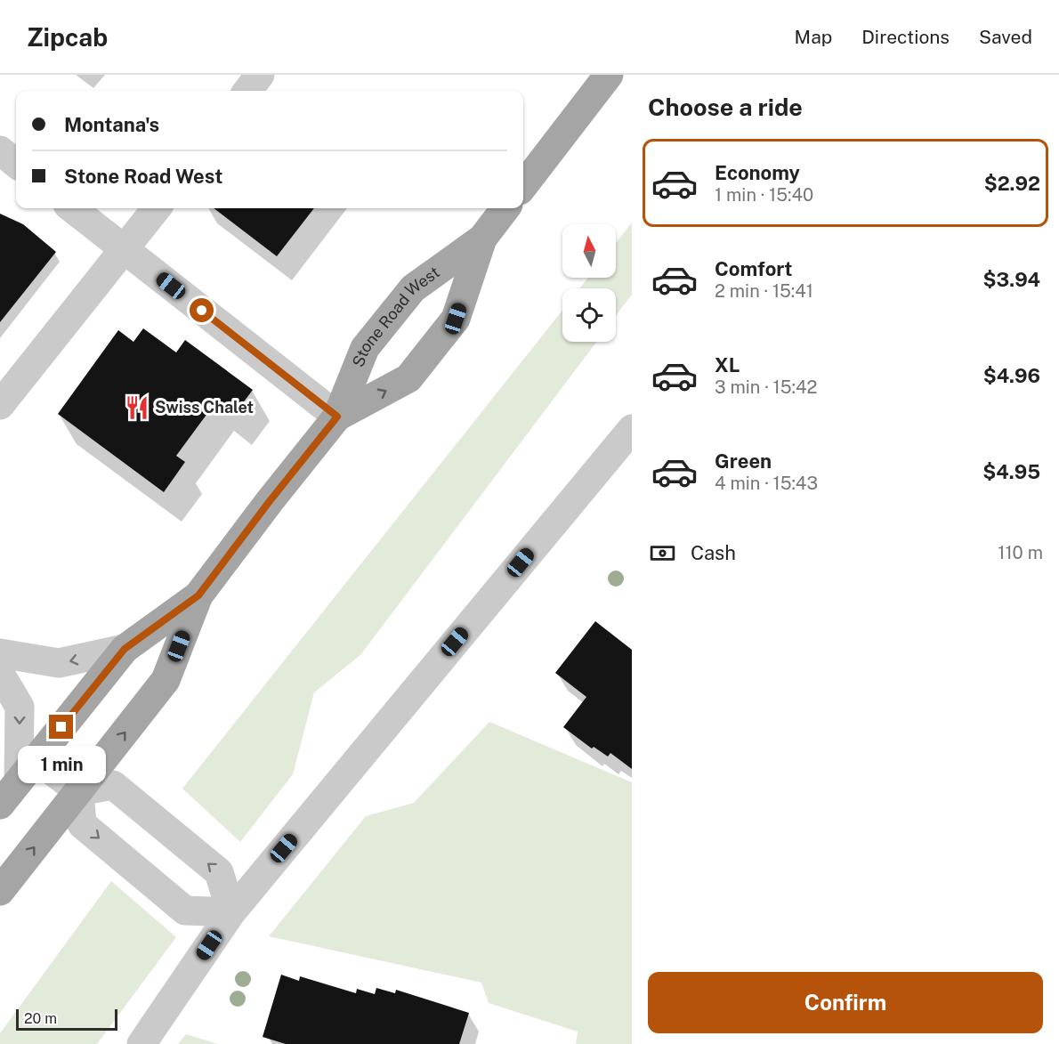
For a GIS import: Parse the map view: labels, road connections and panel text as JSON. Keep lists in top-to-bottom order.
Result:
{
  "streets": {
    "main road": ["Stone Road West"]
  },
  "places": {
    "restaurant": ["Swiss Chalet"]
  },
  "scale_bar": "20 m",
  "north": "top",
  "page": {
    "header": "Zipcab",
    "nav": ["Map", "Directions", "Saved"],
    "heading": "Choose a ride",
    "banner": ["Montana's", "Stone Road West"],
    "list": [
      {
        "name": "Economy",
        "note": "1 min · 15:40",
        "value": "$2.92"
      },
      {
        "name": "Comfort",
        "note": "2 min · 15:41",
        "value": "$3.94"
      },
      {
        "name": "XL",
        "note": "3 min · 15:42",
        "value": "$4.96"
      },
      {
        "name": "Green",
        "note": "4 min · 15:43",
        "value": "$4.95"
      }
    ],
    "pay": ["Cash", "110 m"],
    "bubble": "1 min",
    "buttons": "Confirm",
    "scale": "20 m"
  }
}
